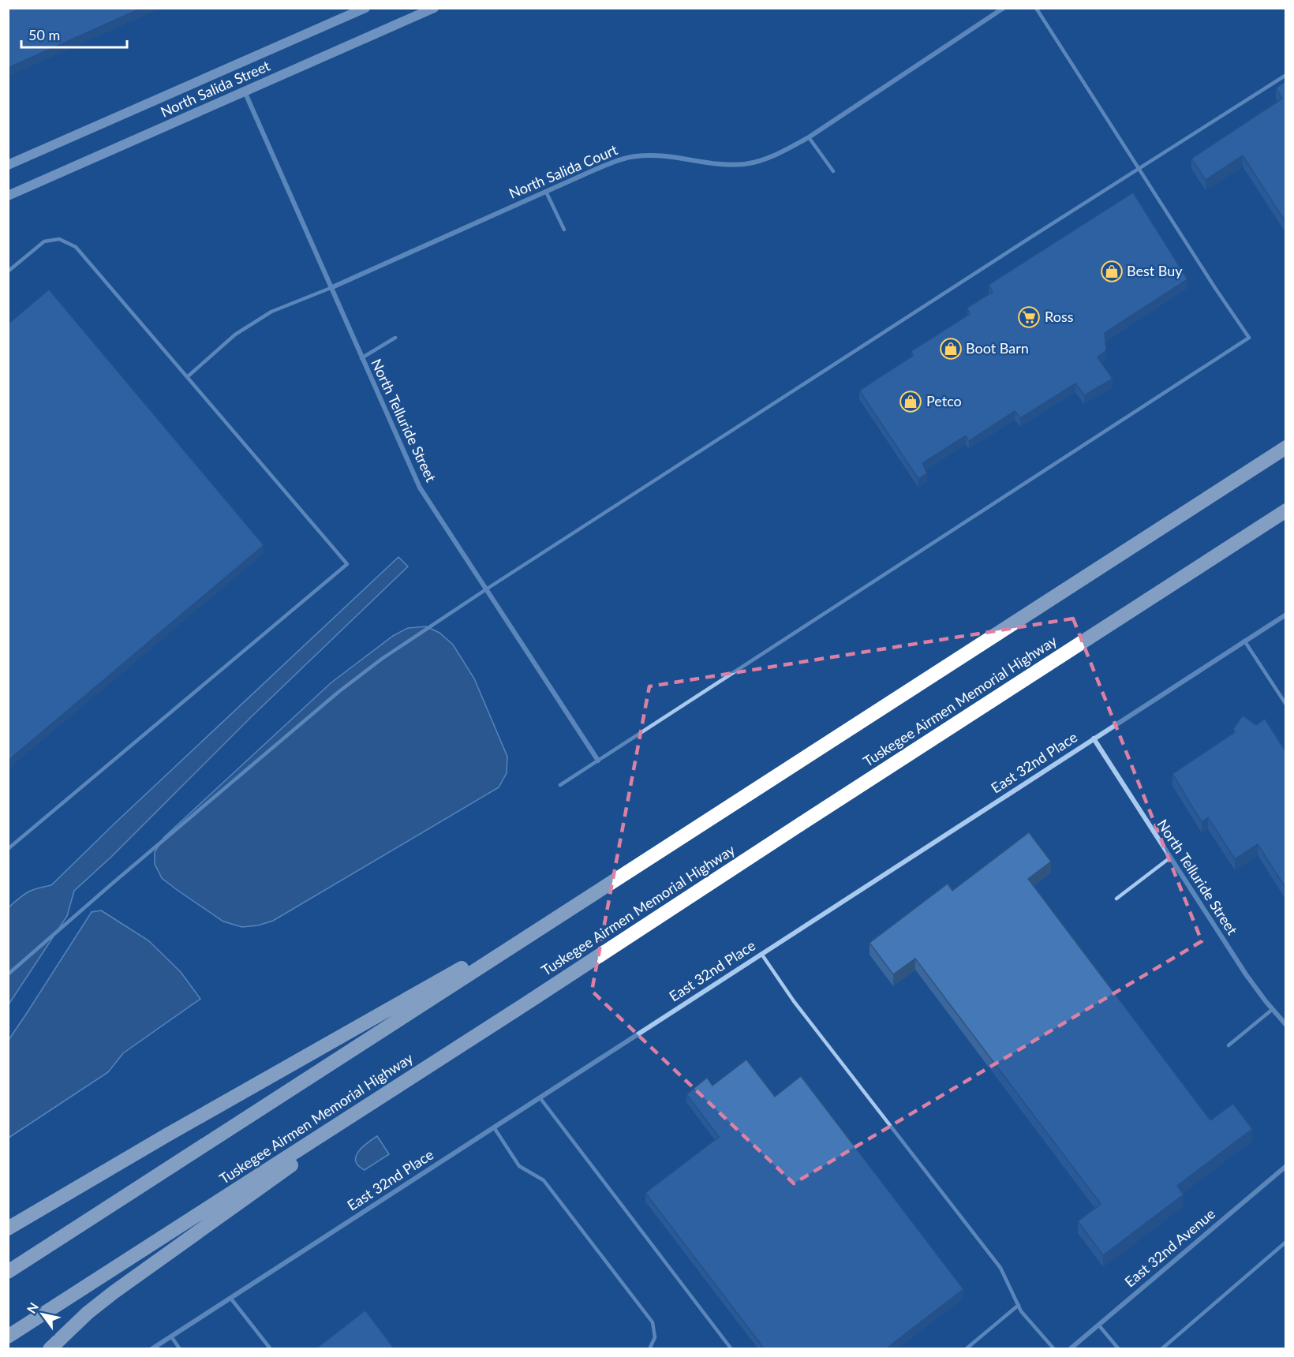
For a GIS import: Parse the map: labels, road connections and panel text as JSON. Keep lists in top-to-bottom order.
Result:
{
  "streets": {
    "highway": ["Tuskegee Airmen Memorial Highway"],
    "street": [
      "North Salida Street",
      "North Salida Court",
      "North Telluride Street",
      "East 32nd Place",
      "East 32nd Avenue"
    ]
  },
  "crossings": [
    ["North Salida Street", "North Telluride Street"],
    ["North Salida Court", "North Telluride Street"],
    ["North Telluride Street", "East 32nd Place"]
  ],
  "places": {
    "shop": ["Best Buy", "Boot Barn", "Petco"],
    "supermarket": ["Ross"]
  },
  "scale_bar": "50 m",
  "north": "top left"
}
